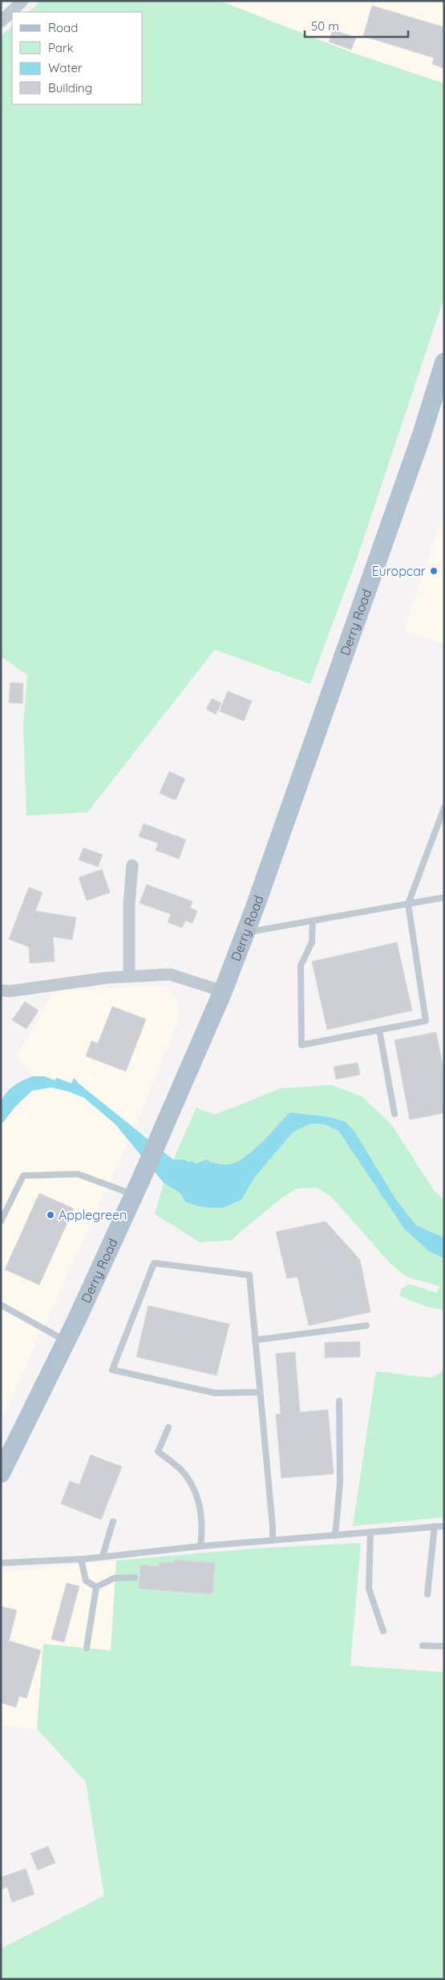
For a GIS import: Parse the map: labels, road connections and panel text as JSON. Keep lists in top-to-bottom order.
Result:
{
  "streets": {
    "main road": ["Derry Road"]
  },
  "places": ["Europcar", "Applegreen"],
  "legend": [
    "Road",
    "Park",
    "Water",
    "Building"
  ],
  "scale_bar": "50 m"
}
